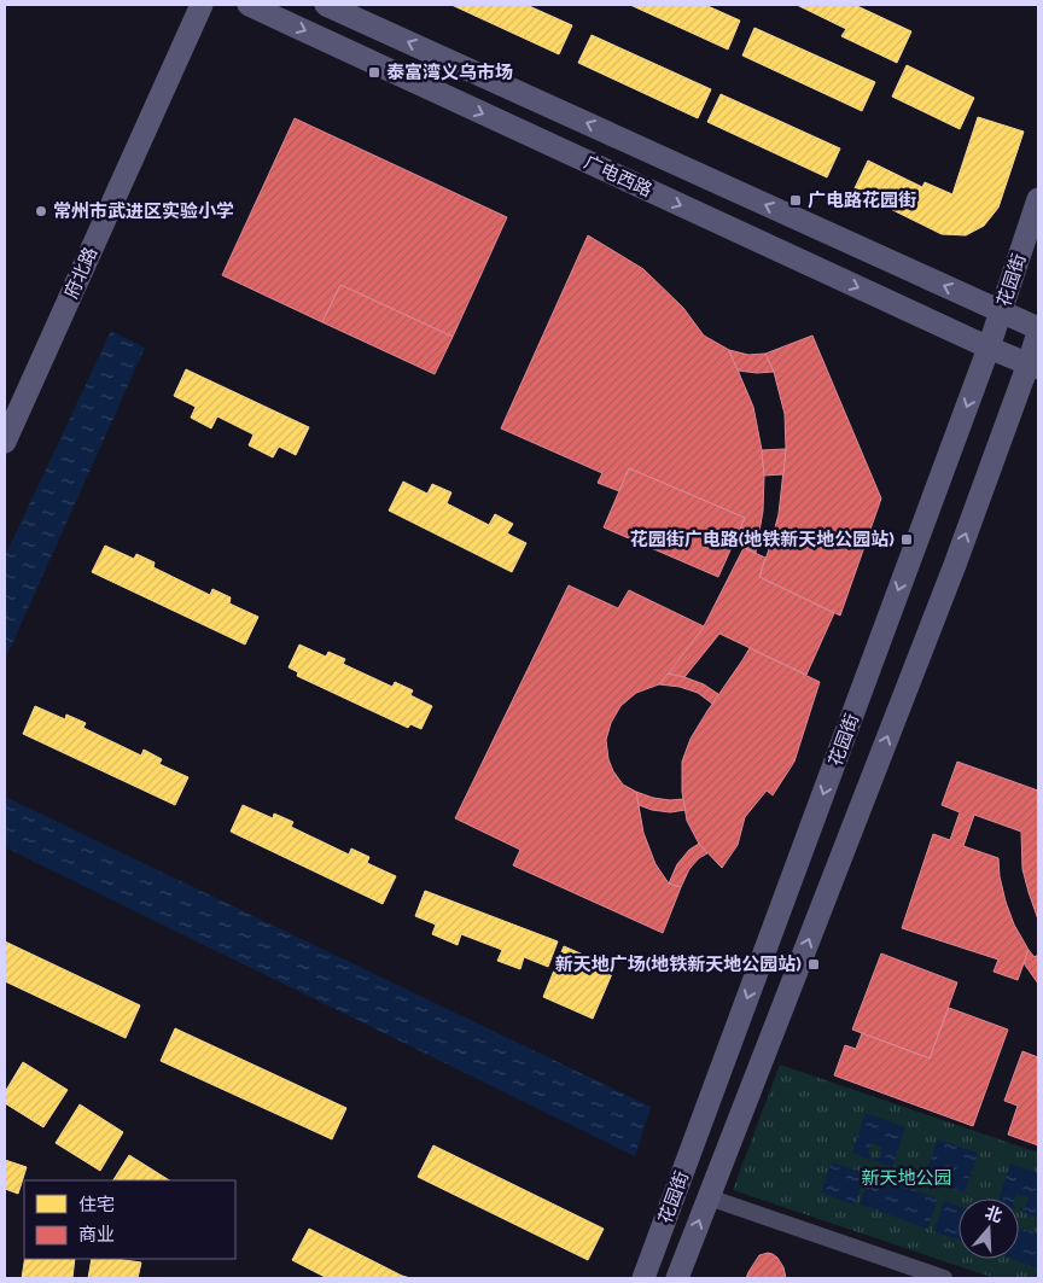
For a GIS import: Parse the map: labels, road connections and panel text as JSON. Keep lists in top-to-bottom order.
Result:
{
  "streets": {
    "main road": ["广电西路", "府北路", "花园街"]
  },
  "crossings": [
    ["广电西路", "花园街"]
  ],
  "parks": ["新天地公园"],
  "places": {
    "transit": [
      "泰富湾义乌市场",
      "广电路花园街",
      "花园街广电路(地铁新天地公园站)",
      "新天地广场(地铁新天地公园站)"
    ],
    "other": ["常州市武进区实验小学"]
  },
  "legend": ["住宅", "商业"],
  "north": "top"
}
